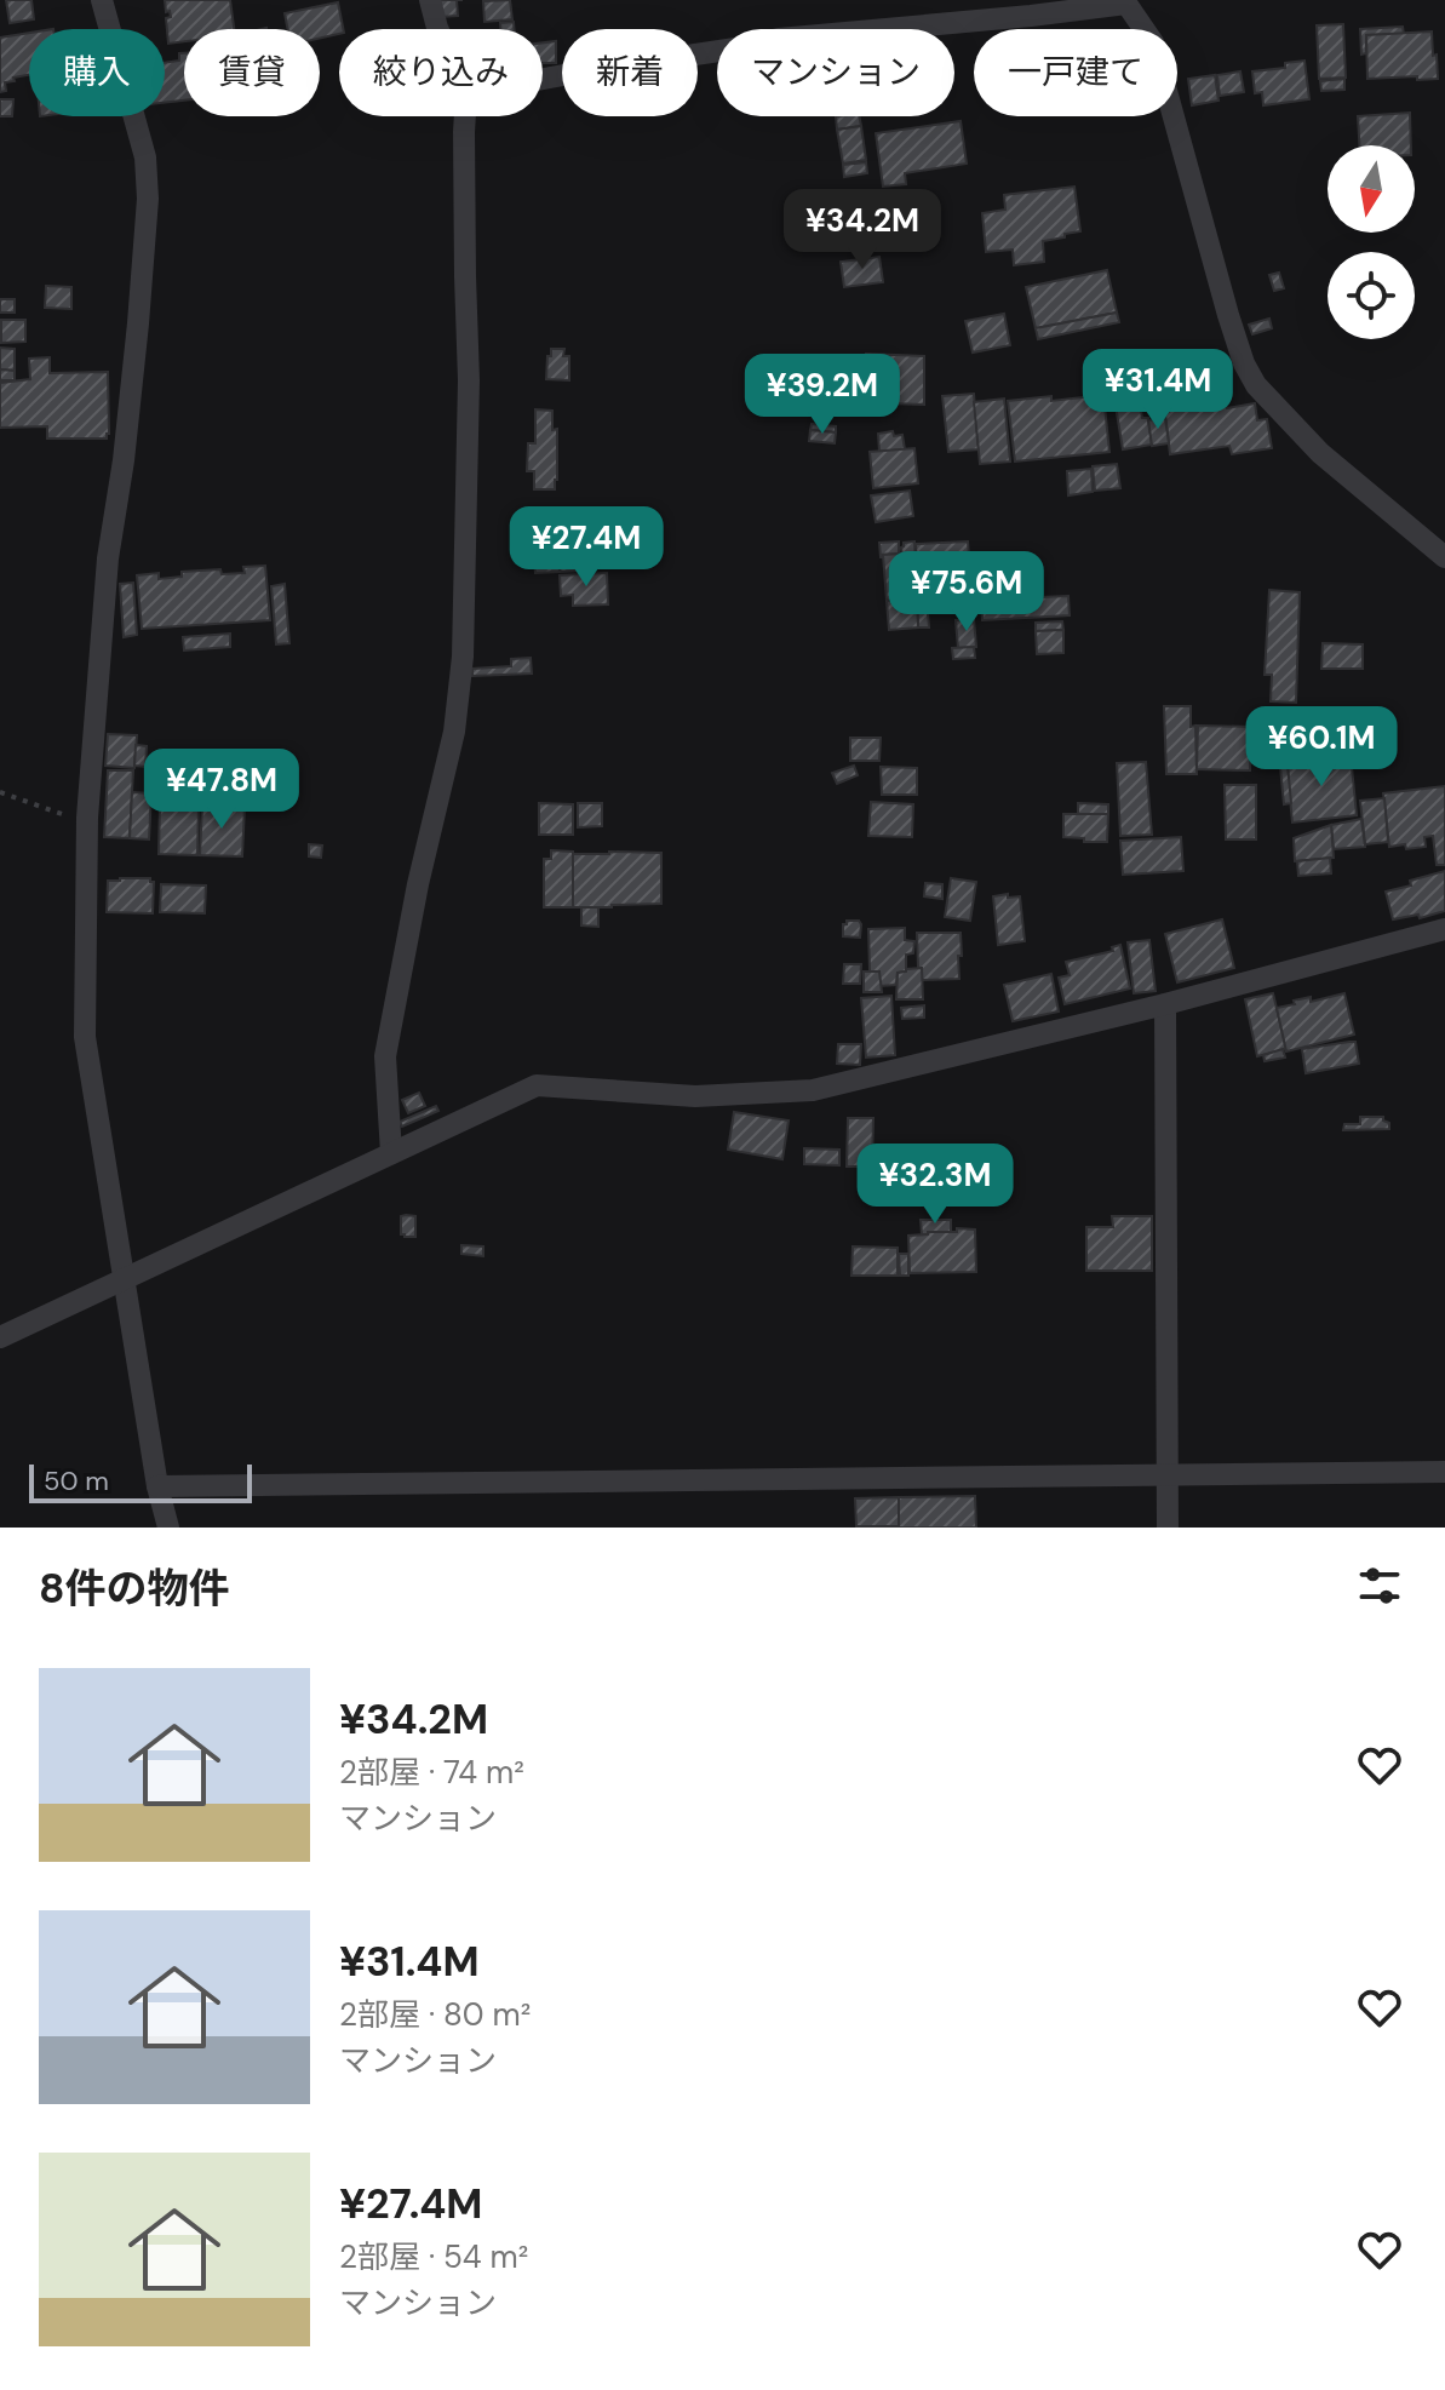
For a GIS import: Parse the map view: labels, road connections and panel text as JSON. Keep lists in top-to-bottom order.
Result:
{
  "scale_bar": "50 m",
  "north": "bottom",
  "page": {
    "chip": [
      "購入",
      "賃貸",
      "絞り込み",
      "新着",
      "マンション",
      "一戸建て"
    ],
    "price": [
      "¥34.2M",
      "¥31.4M",
      "¥39.2M",
      "¥27.4M",
      "¥75.6M",
      "¥60.1M",
      "¥47.8M",
      "¥32.3M"
    ],
    "scale": "50 m",
    "heading": "8件の物件",
    "list": [
      {
        "name": "¥34.2M",
        "note": "2部屋 · 74 m² · マンション"
      },
      {
        "name": "¥31.4M",
        "note": "2部屋 · 80 m² · マンション"
      },
      {
        "name": "¥27.4M",
        "note": "2部屋 · 54 m² · マンション"
      }
    ]
  }
}
